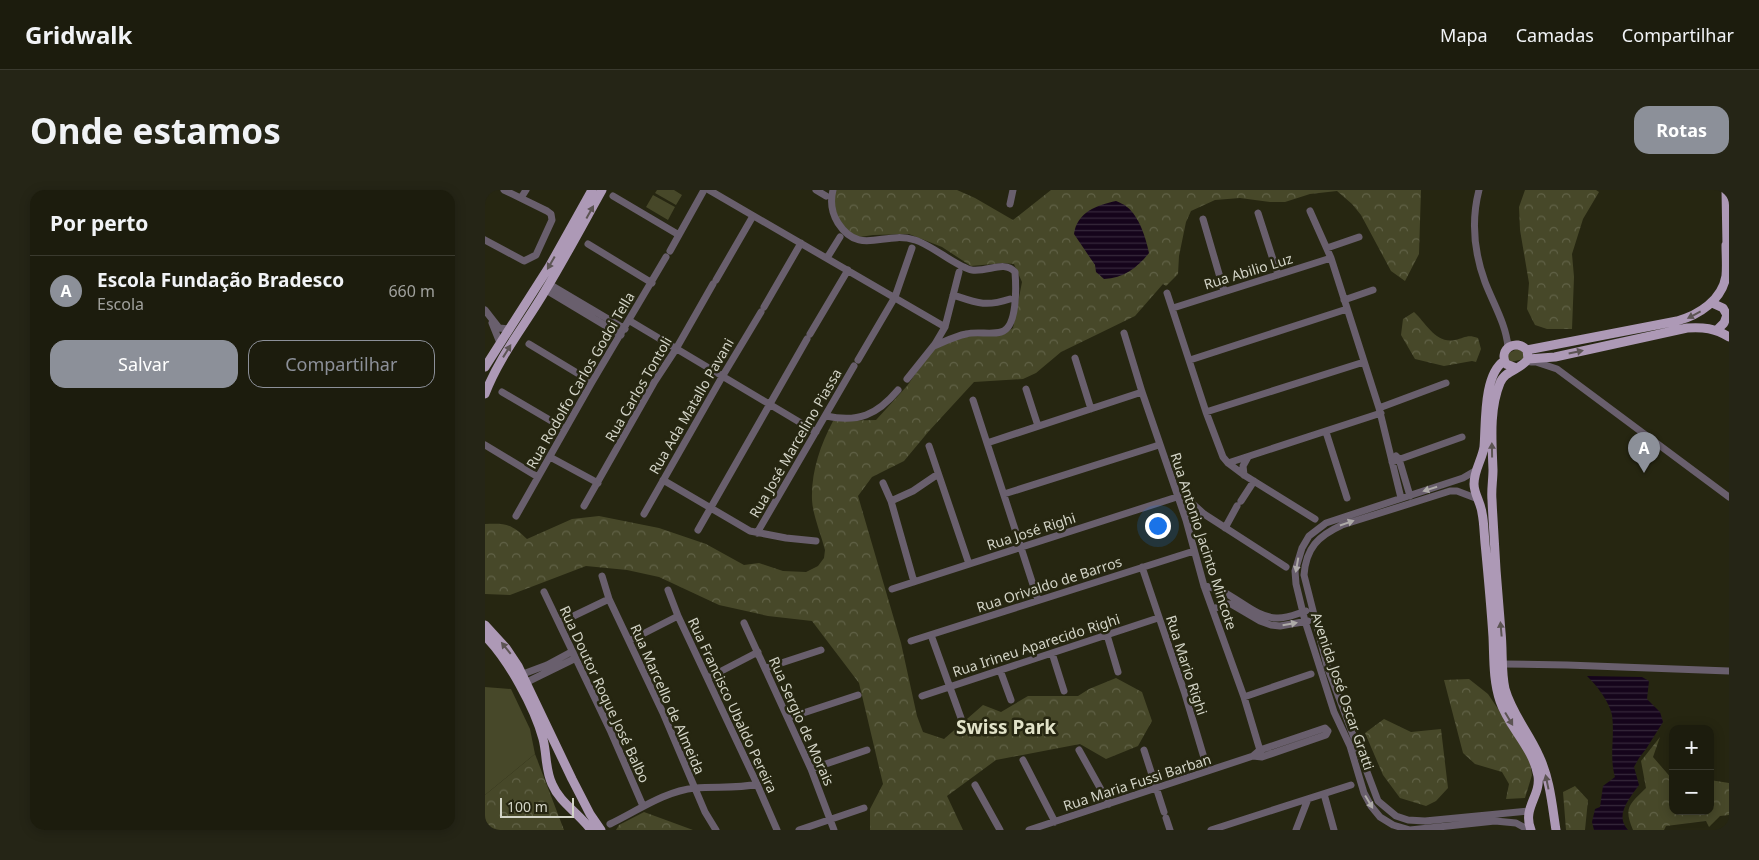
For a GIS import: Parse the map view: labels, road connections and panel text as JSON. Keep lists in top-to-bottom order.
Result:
{
  "streets": {
    "street": [
      "Rua Abilio Luz",
      "Rua Rodolfo Carlos Godoi Tella",
      "Rua Carlos Tontoli",
      "Rua Ada Matallo Pavani",
      "Rua José Marcelino Piassa",
      "Rua José Righi",
      "Rua Antonio Jacinto Mincote",
      "Rua Orivaldo de Barros",
      "Rua Irineu Aparecido Righi",
      "Rua Mario Righi",
      "Avenida José Oscar Gratti",
      "Rua Doutor Roque José Balbo",
      "Rua Marcello de Almeida",
      "Rua Francisco Ubaldo Pereira",
      "Rua Sergio de Morais",
      "Rua Maria Fussi Barban"
    ]
  },
  "crossings": [
    ["Rua José Righi", "Rua Antonio Jacinto Mincote"],
    ["Rua Antonio Jacinto Mincote", "Rua Orivaldo de Barros"],
    ["Rua Antonio Jacinto Mincote", "Rua Maria Fussi Barban"],
    ["Rua Orivaldo de Barros", "Rua Mario Righi"],
    ["Rua Irineu Aparecido Righi", "Rua Mario Righi"],
    ["Rua Mario Righi", "Rua Maria Fussi Barban"]
  ],
  "districts": ["Swiss Park"],
  "scale_bar": "100 m",
  "page": {
    "header": "Gridwalk",
    "nav": ["Mapa", "Camadas", "Compartilhar"],
    "buttons": [
      "Rotas",
      ["Salvar", "Compartilhar"]
    ],
    "title": "Onde estamos",
    "heading": "Por perto",
    "list": [
      {
        "mark": "A",
        "name": "Escola Fundação Bradesco",
        "note": "Escola",
        "value": "660 m"
      }
    ],
    "pins": "A",
    "map_buttons": ["+", "−"],
    "scale": "100 m"
  }
}
